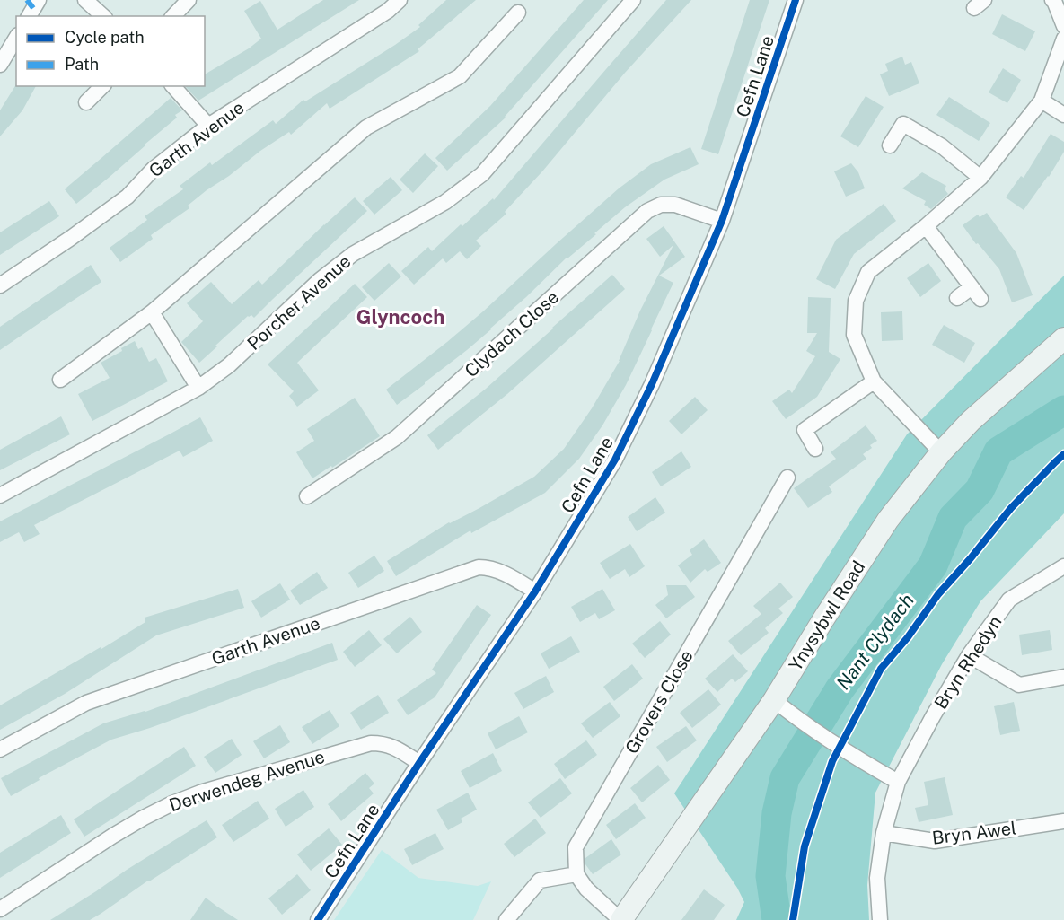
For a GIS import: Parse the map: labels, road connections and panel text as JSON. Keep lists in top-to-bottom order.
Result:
{
  "streets": {
    "main road": ["Ynysybwl Road"],
    "street": [
      "Cefn Lane",
      "Garth Avenue",
      "Porcher Avenue",
      "Clydach Close",
      "Bryn Rhedyn",
      "Grovers Close",
      "Derwendeg Avenue",
      "Bryn Awel"
    ]
  },
  "crossings": [
    ["Cefn Lane", "Garth Avenue"],
    ["Cefn Lane", "Clydach Close"],
    ["Cefn Lane", "Derwendeg Avenue"],
    ["Bryn Rhedyn", "Bryn Awel"]
  ],
  "districts": ["Glyncoch"],
  "water": ["Nant Clydach"],
  "legend": ["Cycle path", "Path"]
}
